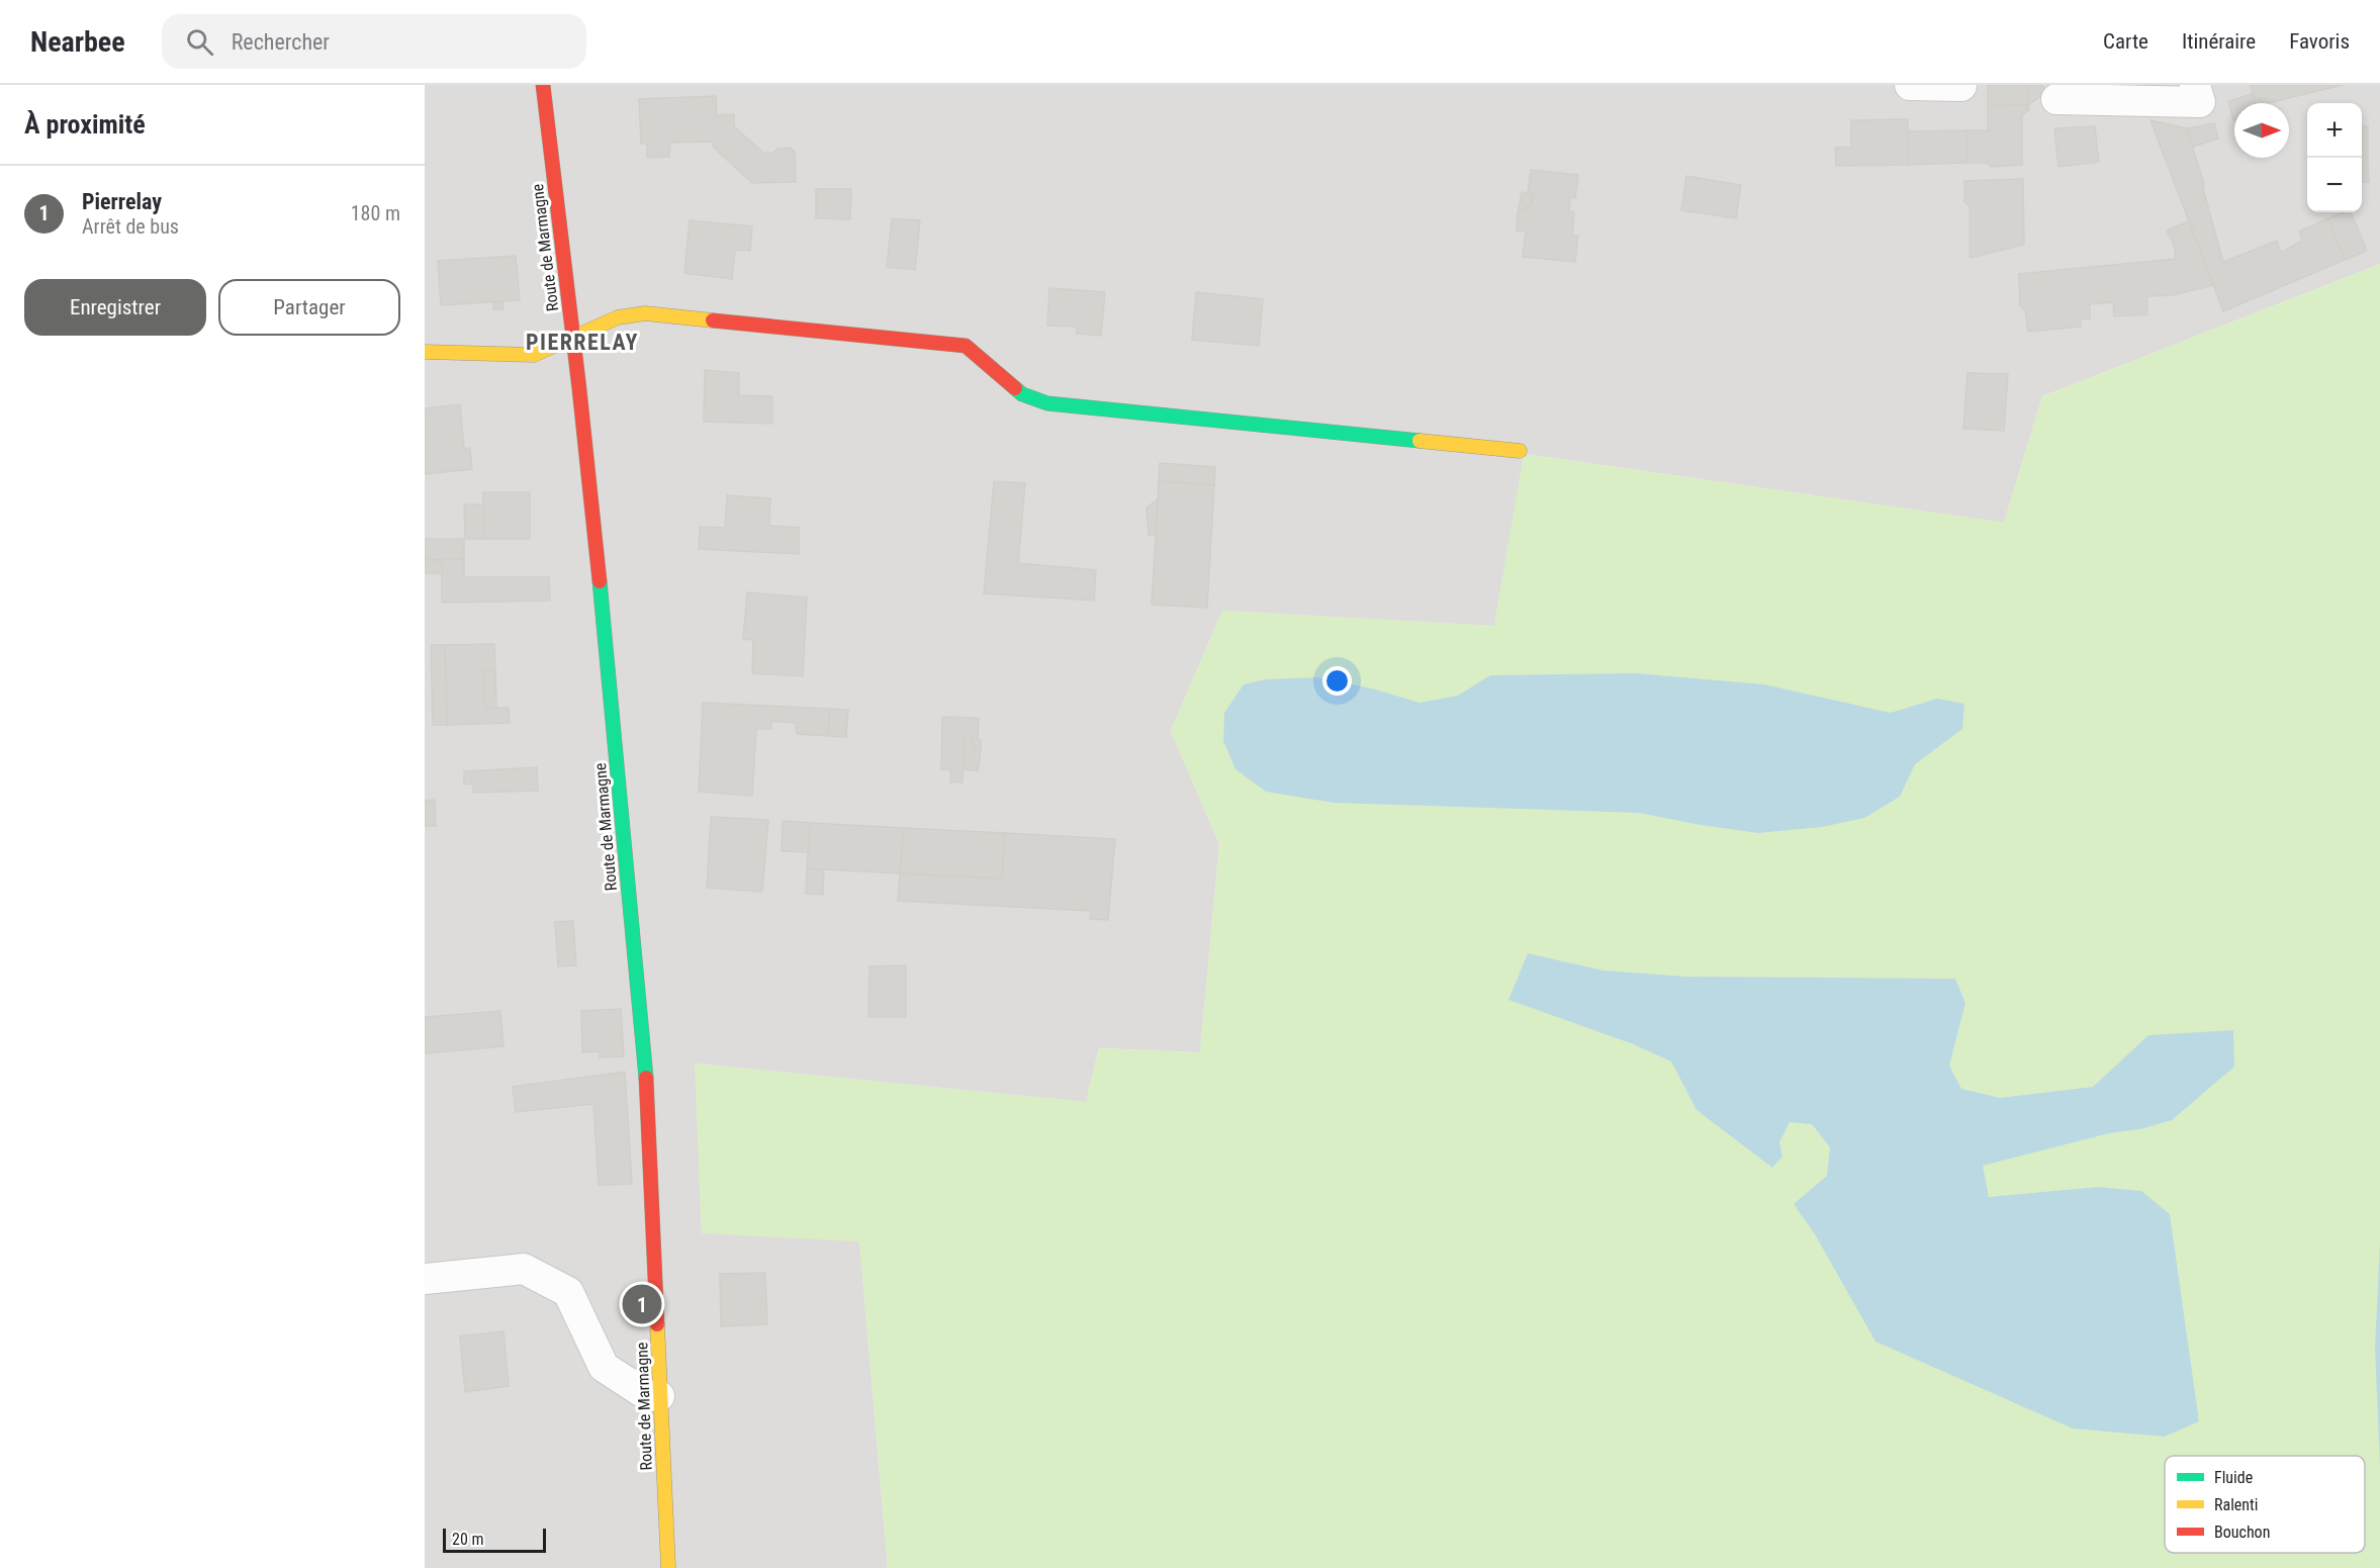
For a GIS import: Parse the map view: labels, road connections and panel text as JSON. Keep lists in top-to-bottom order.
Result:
{
  "streets": {
    "main road": ["Route de Marmagne"]
  },
  "districts": ["PIERRELAY"],
  "legend": ["Fluide", "Ralenti", "Bouchon"],
  "scale_bar": "20 m",
  "north": "right",
  "page": {
    "header": "Nearbee",
    "search": "Rechercher",
    "nav": ["Carte", "Itinéraire", "Favoris"],
    "heading": "À proximité",
    "map_buttons": ["+", "−"],
    "list": [
      {
        "mark": "1",
        "name": "Pierrelay",
        "note": "Arrêt de bus",
        "value": "180 m"
      }
    ],
    "buttons": ["Enregistrer", "Partager"],
    "pins": "1",
    "scale": "20 m"
  }
}
